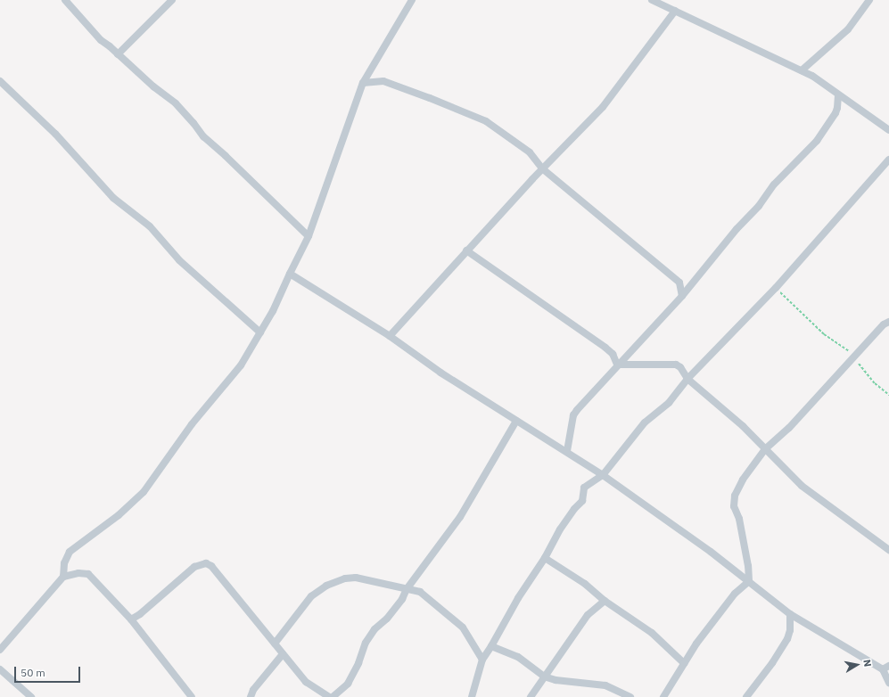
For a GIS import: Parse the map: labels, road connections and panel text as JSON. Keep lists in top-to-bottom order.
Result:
{
  "scale_bar": "50 m",
  "north": "right"
}
